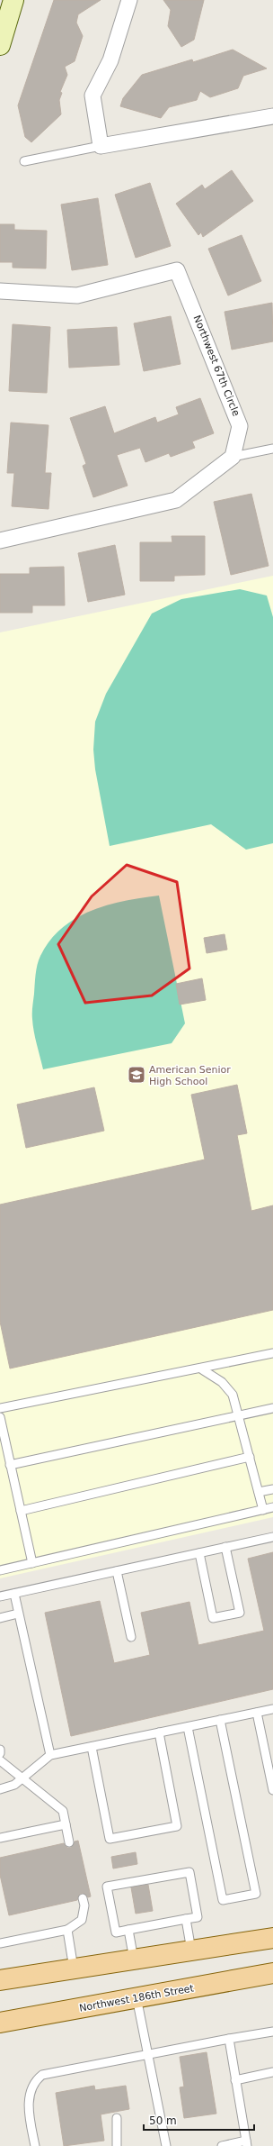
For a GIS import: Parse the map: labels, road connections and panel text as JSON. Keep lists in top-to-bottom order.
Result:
{
  "streets": {
    "main road": ["Northwest 186th Street"],
    "street": ["Northwest 67th Circle"]
  },
  "places": {
    "school or university": ["American Senior High School"]
  },
  "scale_bar": "50 m"
}
